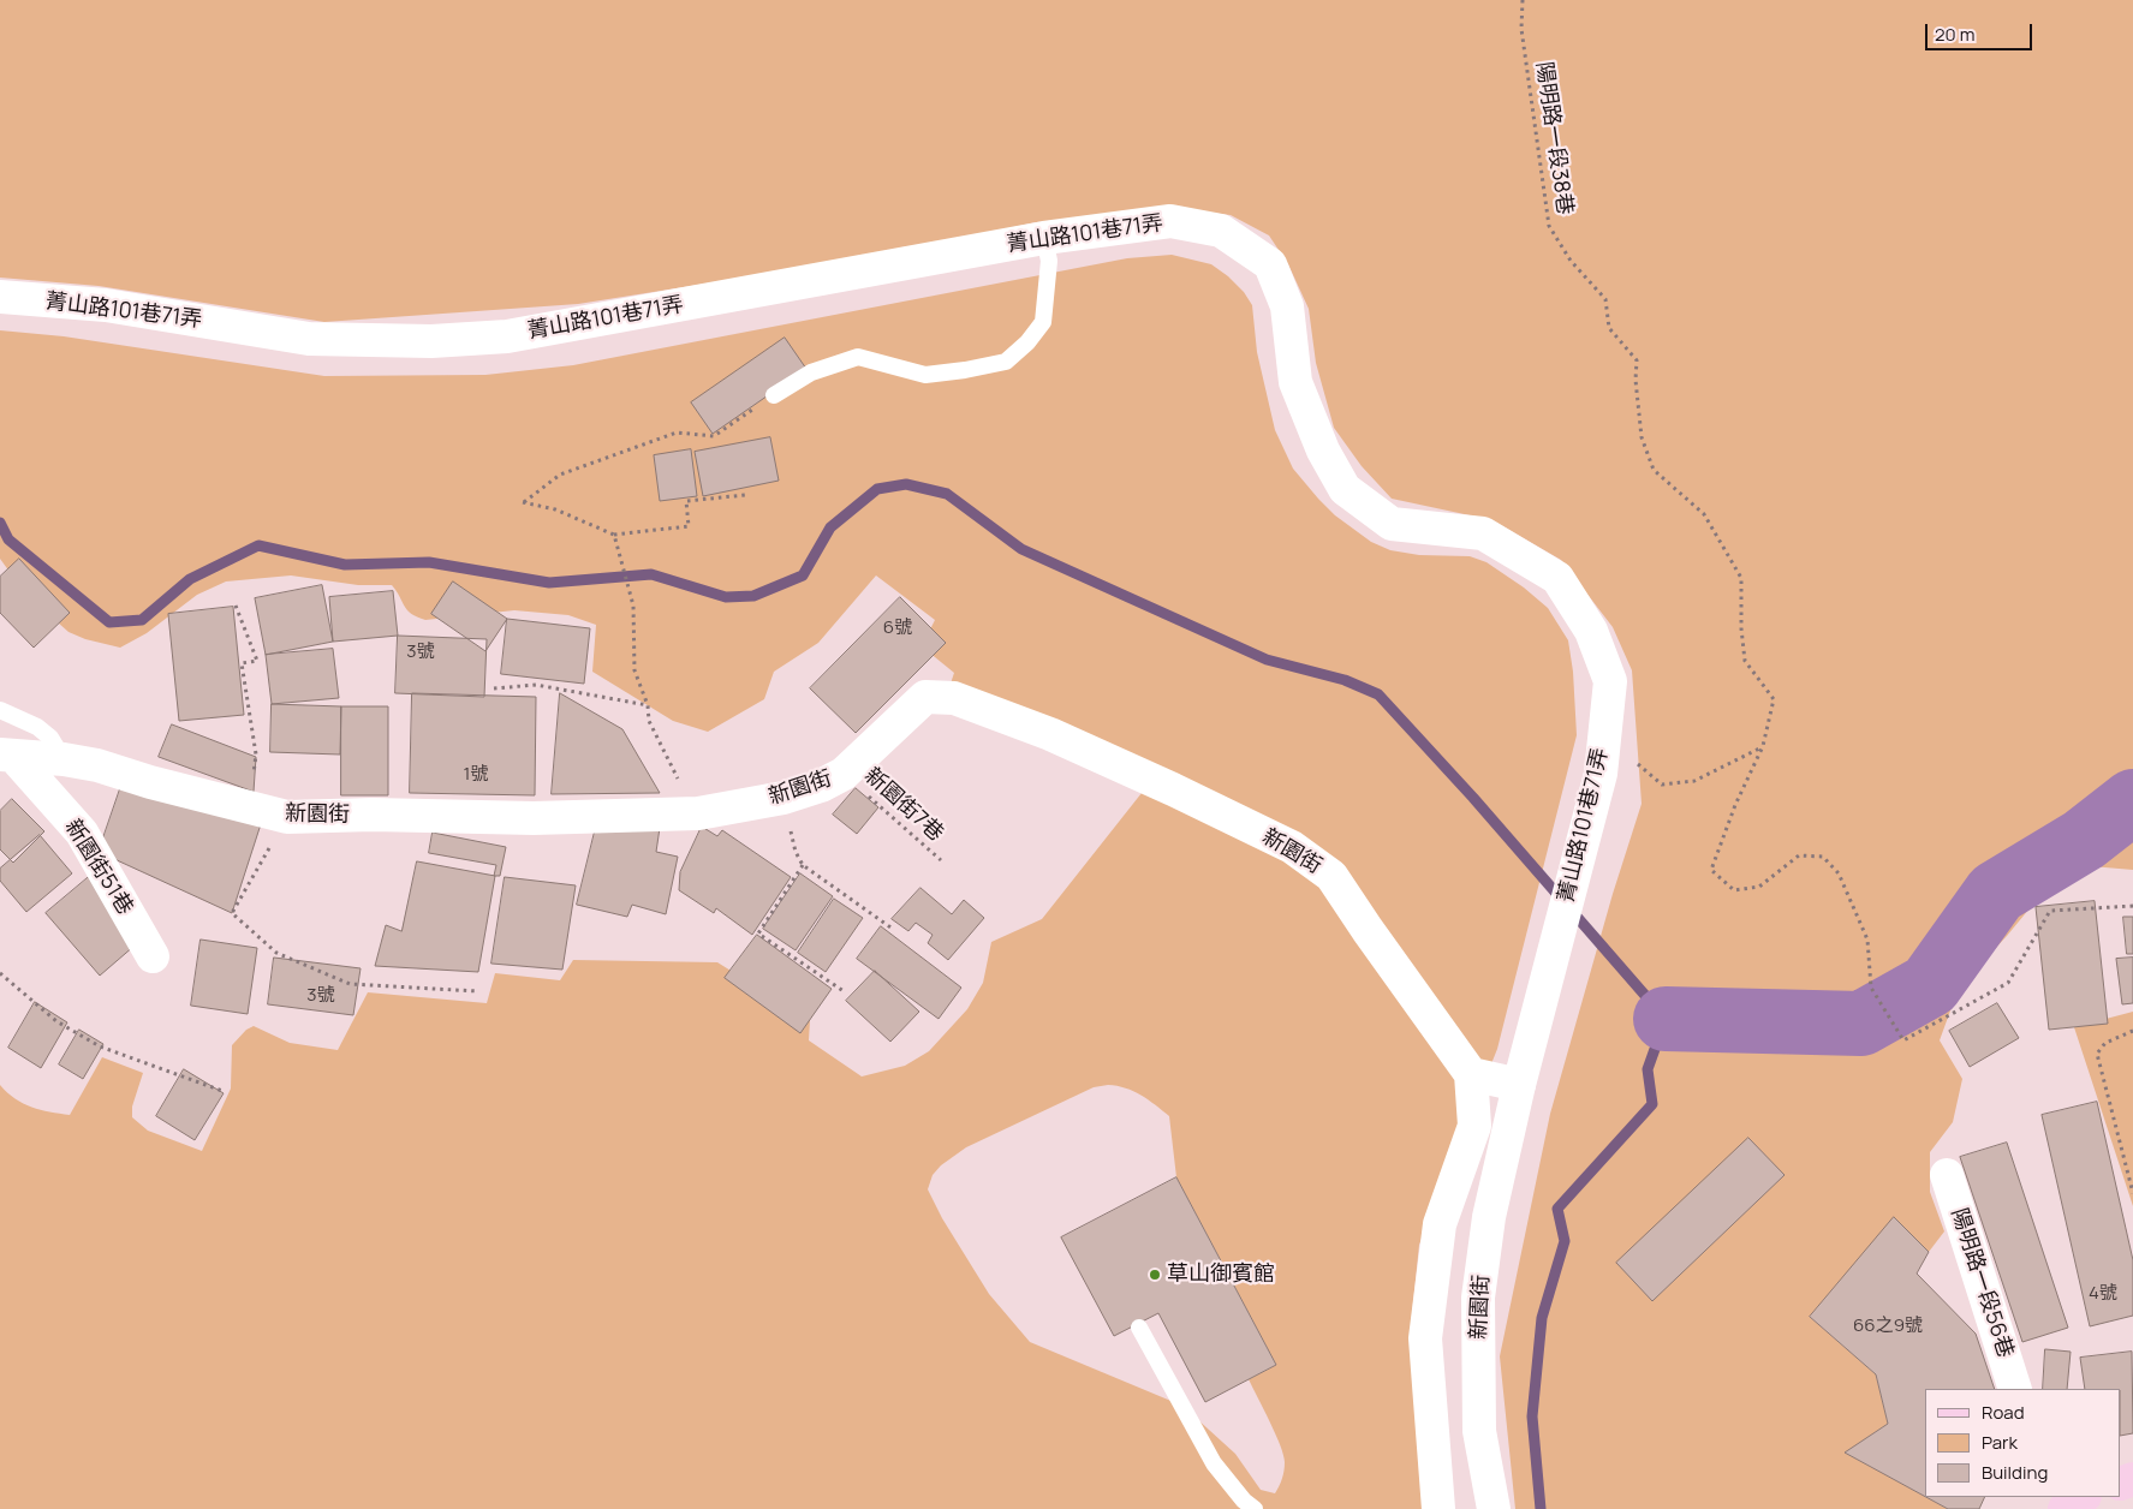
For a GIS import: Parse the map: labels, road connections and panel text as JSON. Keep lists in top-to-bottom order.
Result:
{
  "streets": {
    "street": [
      "菁山路101巷71弄",
      "新園街",
      "新園街51巷",
      "陽明路一段56巷"
    ],
    "path": ["陽明路一段38巷", "新園街7巷"]
  },
  "crossings": [
    ["菁山路101巷71弄", "新園街"],
    ["新園街", "新園街7巷"],
    ["新園街", "新園街51巷"]
  ],
  "places": ["草山御賓館"],
  "house_numbers": [
    "6號",
    "3號",
    "1號",
    "3號",
    "4號",
    "66之9號"
  ],
  "legend": ["Road", "Park", "Building"],
  "scale_bar": "20 m"
}
